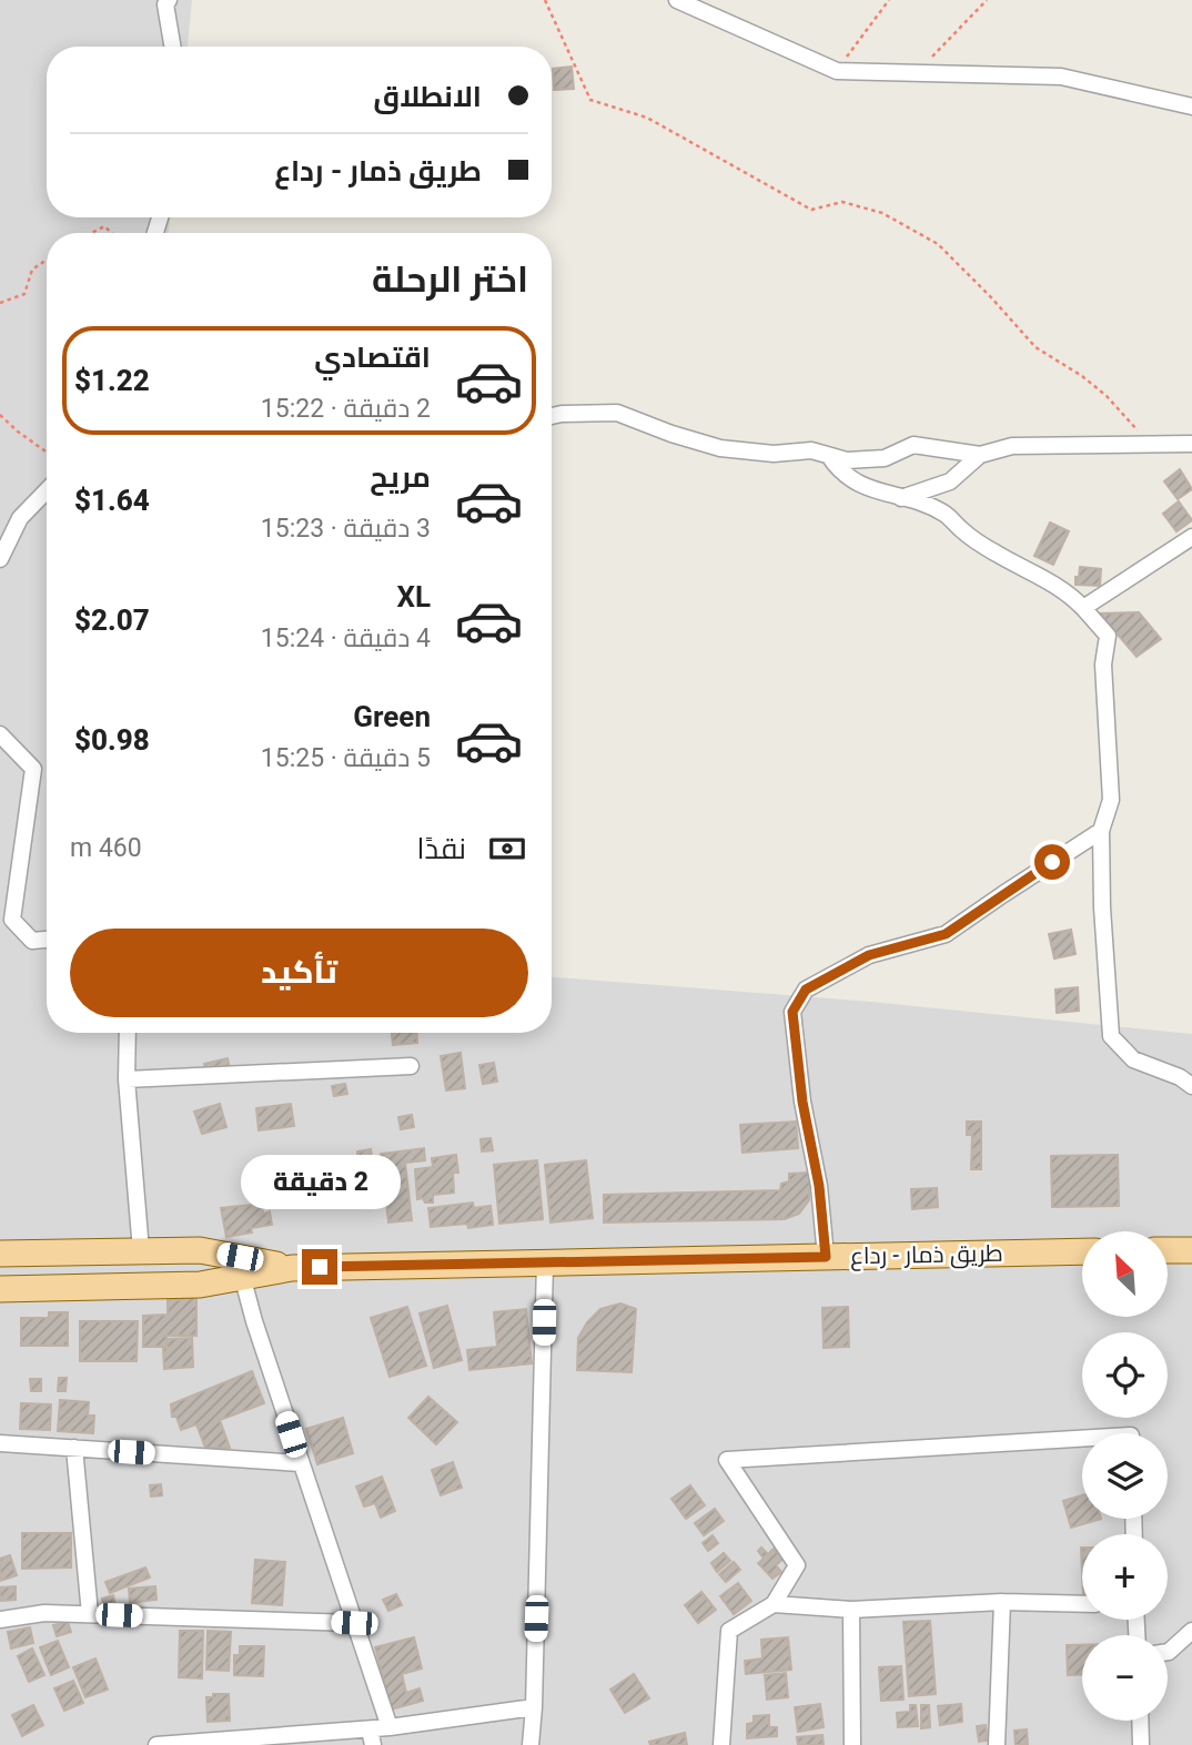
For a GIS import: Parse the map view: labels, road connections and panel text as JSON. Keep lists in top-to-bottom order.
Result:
{
  "streets": {
    "main road": ["طريق ذمار - رداع"]
  },
  "north": "top left",
  "page": {
    "banner": ["الانطلاق", "طريق ذمار - رداع"],
    "heading": "اختر الرحلة",
    "list": [
      {
        "name": "اقتصادي",
        "note": "2 دقيقة · 15:22",
        "value": "$1.22"
      },
      {
        "name": "مريح",
        "note": "3 دقيقة · 15:23",
        "value": "$1.64"
      },
      {
        "name": "XL",
        "note": "4 دقيقة · 15:24",
        "value": "$2.07"
      },
      {
        "name": "Green",
        "note": "5 دقيقة · 15:25",
        "value": "$0.98"
      }
    ],
    "pay": ["نقدًا", "460 m"],
    "buttons": "تأكيد",
    "bubble": "2 دقيقة",
    "map_buttons": ["+", "−"]
  }
}
